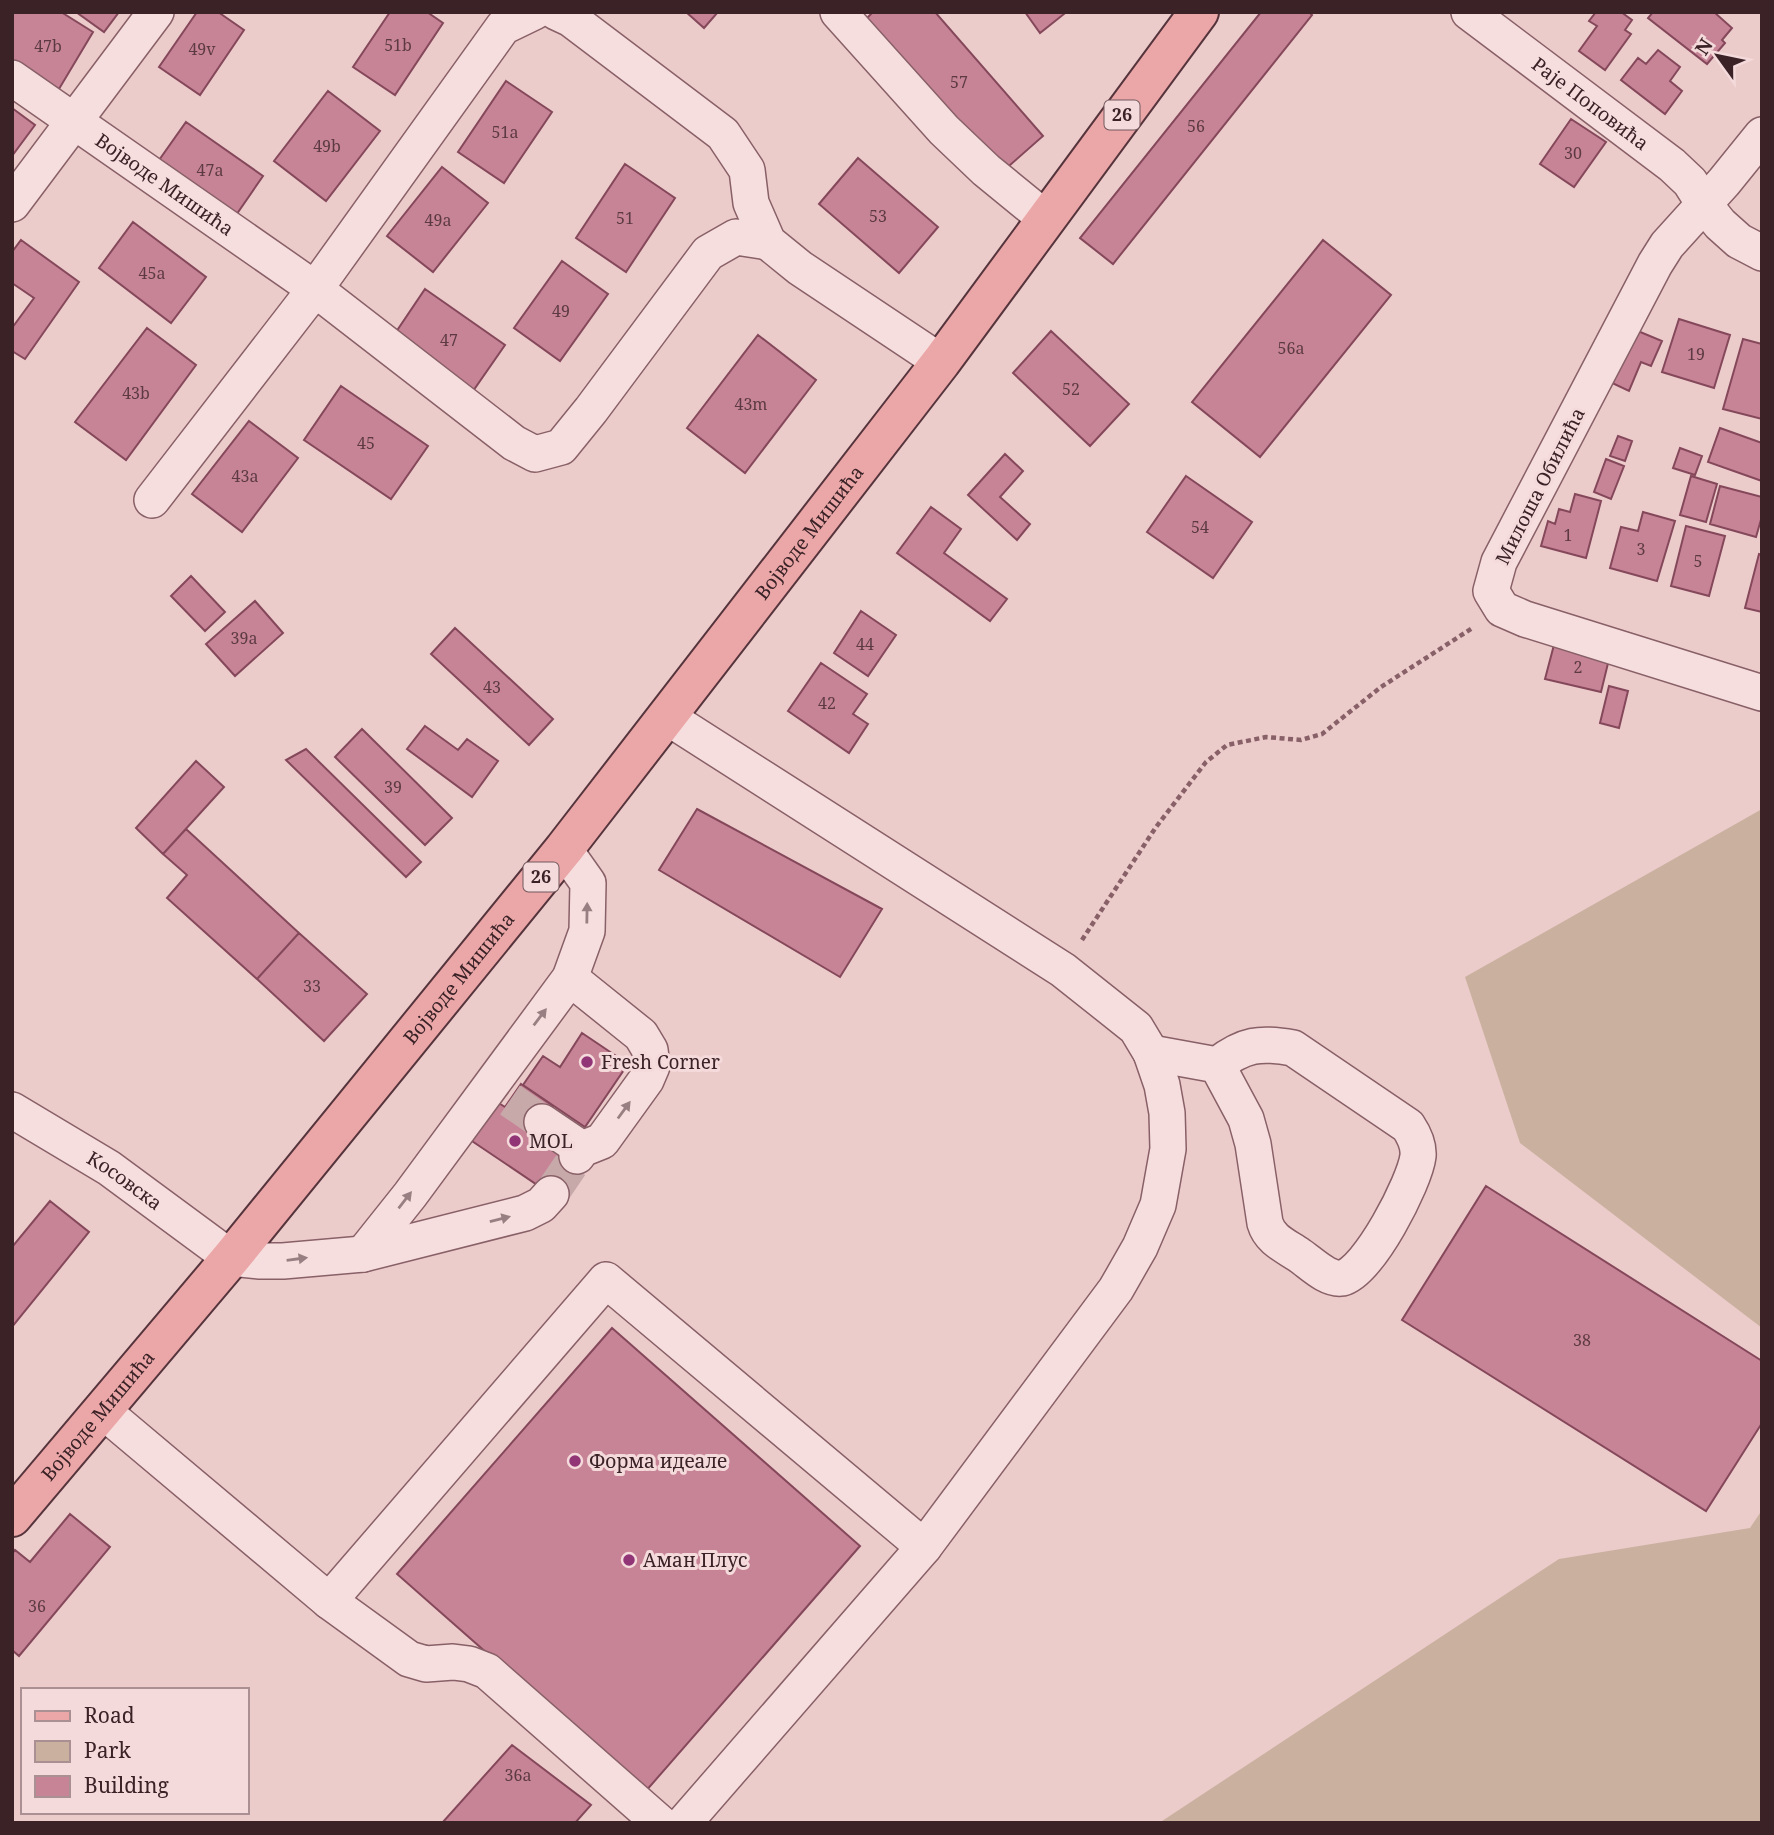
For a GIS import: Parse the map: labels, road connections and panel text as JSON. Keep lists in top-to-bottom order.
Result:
{
  "streets": {
    "main road": ["26", "Војводе Мишића"],
    "street": ["Раје Поповића", "Милоша Обилића", "Косовска"]
  },
  "crossings": [
    ["Раје Поповића", "Милоша Обилића"],
    ["Војводе Мишића", "Косовска"]
  ],
  "places": [
    "Fresh Corner",
    "MOL",
    "Форма идеале",
    "Аман Плус"
  ],
  "house_numbers": [
    "51b",
    "47b",
    "49v",
    "57",
    "56",
    "51a",
    "49b",
    "30",
    "47a",
    "53",
    "51",
    "49a",
    "45a",
    "49",
    "47",
    "56a",
    "19",
    "52",
    "43b",
    "43m",
    "45",
    "43a",
    "54",
    "1",
    "3",
    "5",
    "39a",
    "44",
    "2",
    "43",
    "42",
    "39",
    "33",
    "38",
    "36",
    "36a"
  ],
  "legend": ["Road", "Park", "Building"],
  "north": "top left"
}
